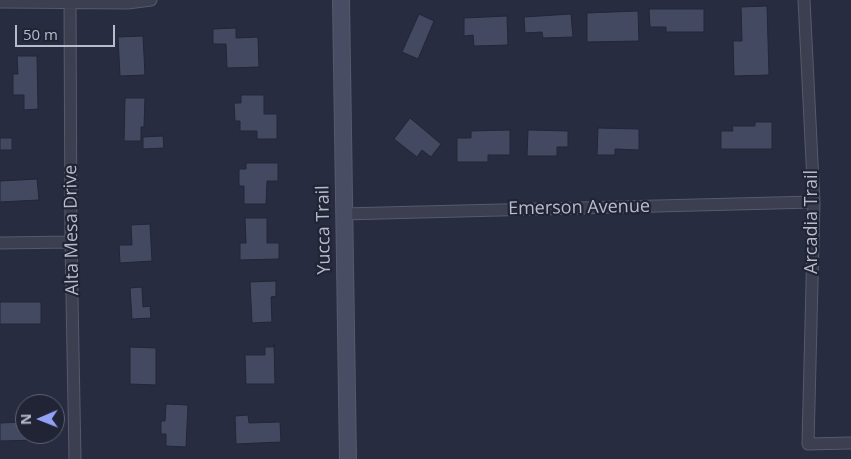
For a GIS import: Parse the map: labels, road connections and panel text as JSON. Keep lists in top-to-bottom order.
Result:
{
  "streets": {
    "main road": ["Yucca Trail"],
    "street": ["Emerson Avenue", "Arcadia Trail", "Alta Mesa Drive"]
  },
  "crossings": [
    ["Emerson Avenue", "Arcadia Trail"],
    ["Emerson Avenue", "Yucca Trail"]
  ],
  "scale_bar": "50 m",
  "north": "left"
}
